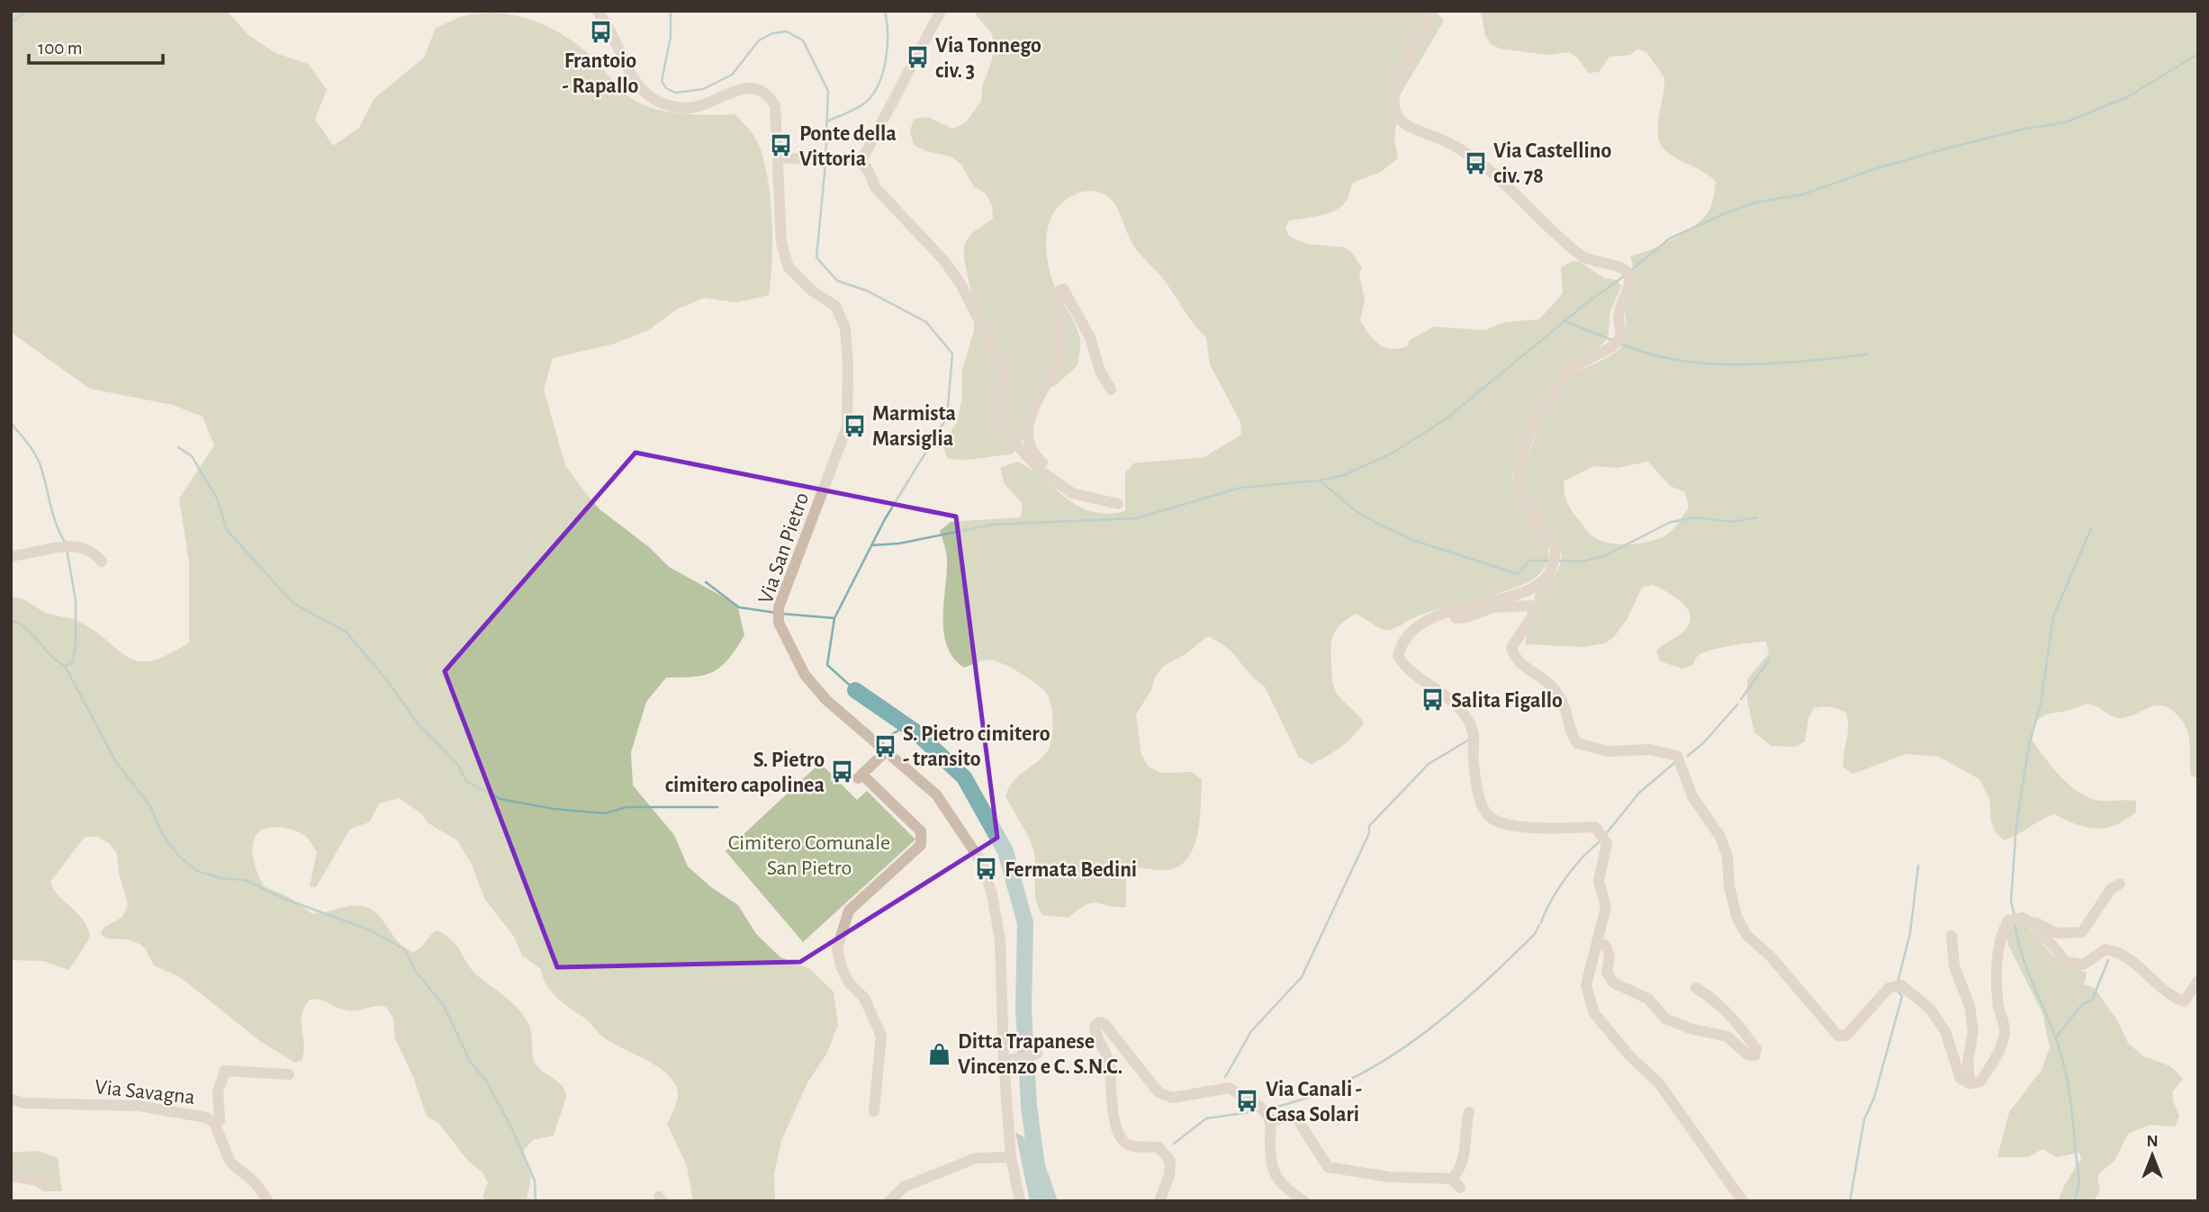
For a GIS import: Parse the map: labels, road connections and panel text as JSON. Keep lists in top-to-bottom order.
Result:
{
  "streets": {
    "street": ["Via San Pietro", "Via Savagna"]
  },
  "parks": ["Cimitero Comunale San Pietro"],
  "places": {
    "bus stop": [
      "Frantoio - Rapallo",
      "Via Tonnego civ. 3",
      "Ponte della Vittoria",
      "Via Castellino civ. 78",
      "Marmista Marsiglia",
      "Salita Figallo",
      "S. Pietro cimitero - transito",
      "S. Pietro cimitero capolinea",
      "Fermata Bedini",
      "Via Canali - Casa Solari"
    ],
    "shop": ["Ditta Trapanese Vincenzo e C. S.N.C."]
  },
  "scale_bar": "100 m",
  "north": "top"
}
